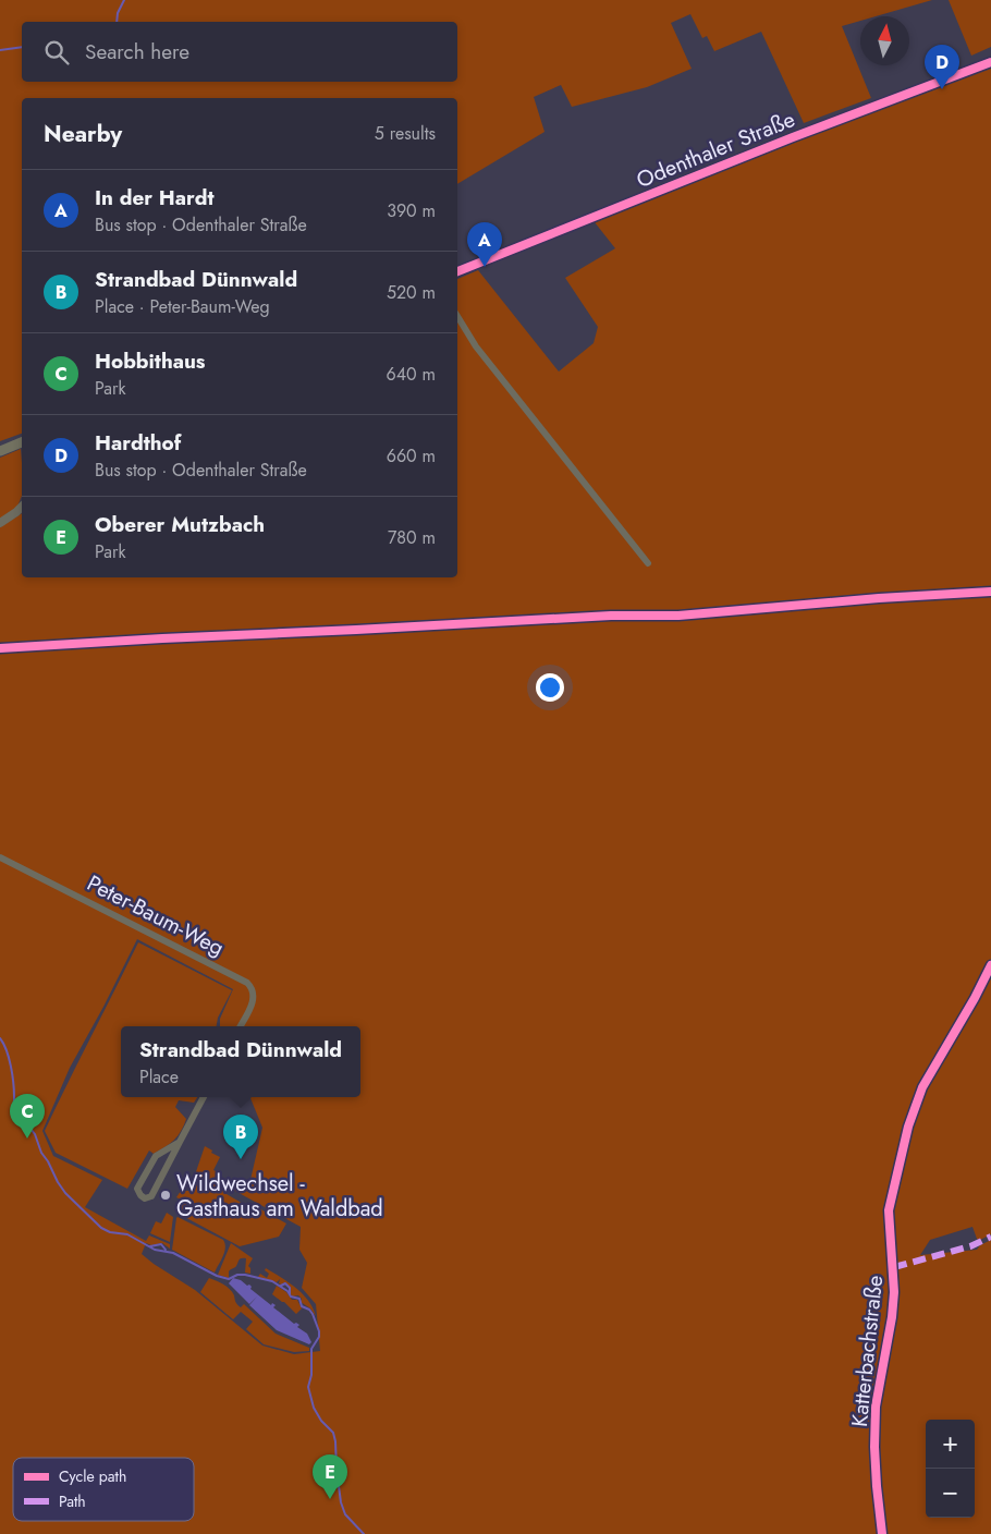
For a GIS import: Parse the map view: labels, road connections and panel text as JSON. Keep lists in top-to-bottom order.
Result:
{
  "streets": {
    "main road": ["Odenthaler Straße"],
    "street": ["Peter-Baum-Weg", "Katterbachstraße"]
  },
  "places": ["Wildwechsel - Gasthaus am Waldbad"],
  "legend": ["Cycle path", "Path"],
  "north": "top",
  "page": {
    "search": "Search here",
    "pins": [
      "D",
      "A",
      "C",
      "B",
      "E"
    ],
    "heading": ["Nearby", "5 results"],
    "list": [
      {
        "mark": "A",
        "name": "In der Hardt",
        "note": "Bus stop · Odenthaler Straße",
        "value": "390 m"
      },
      {
        "mark": "B",
        "name": "Strandbad Dünnwald",
        "note": "Place · Peter-Baum-Weg",
        "value": "520 m"
      },
      {
        "mark": "C",
        "name": "Hobbithaus",
        "note": "Park",
        "value": "640 m"
      },
      {
        "mark": "D",
        "name": "Hardthof",
        "note": "Bus stop · Odenthaler Straße",
        "value": "660 m"
      },
      {
        "mark": "E",
        "name": "Oberer Mutzbach",
        "note": "Park",
        "value": "780 m"
      }
    ],
    "popup": ["Strandbad Dünnwald", "Place"],
    "map_buttons": ["+", "−"]
  }
}
